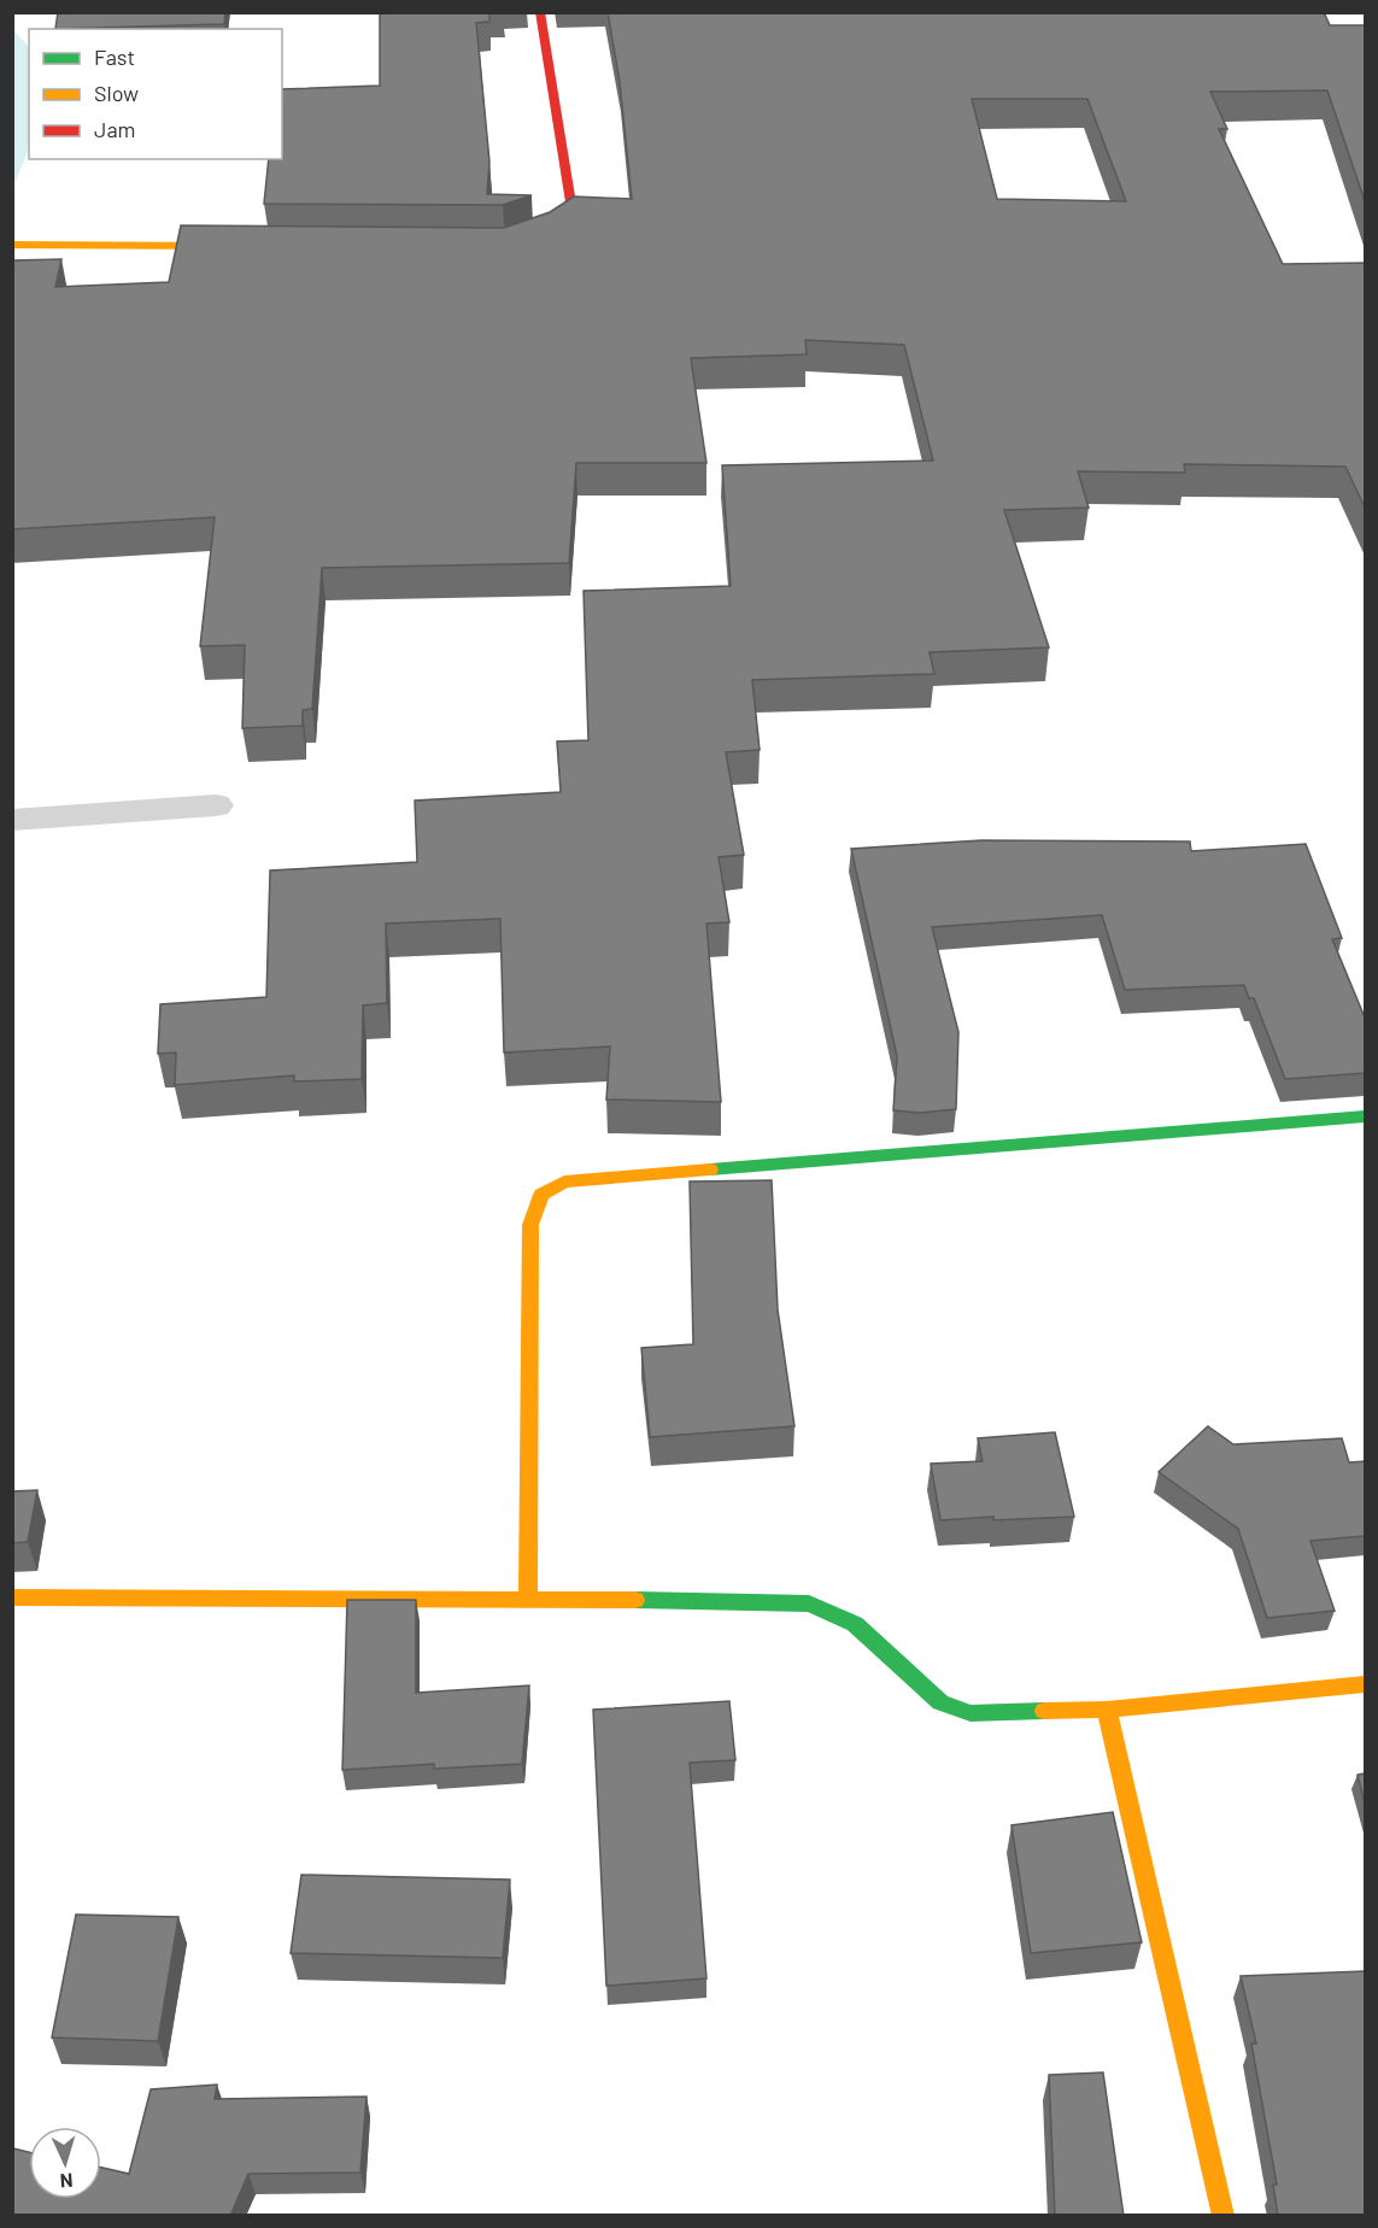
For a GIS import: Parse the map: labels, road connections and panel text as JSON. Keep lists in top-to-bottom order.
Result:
{
  "legend": ["Fast", "Slow", "Jam"],
  "north": "bottom"
}
